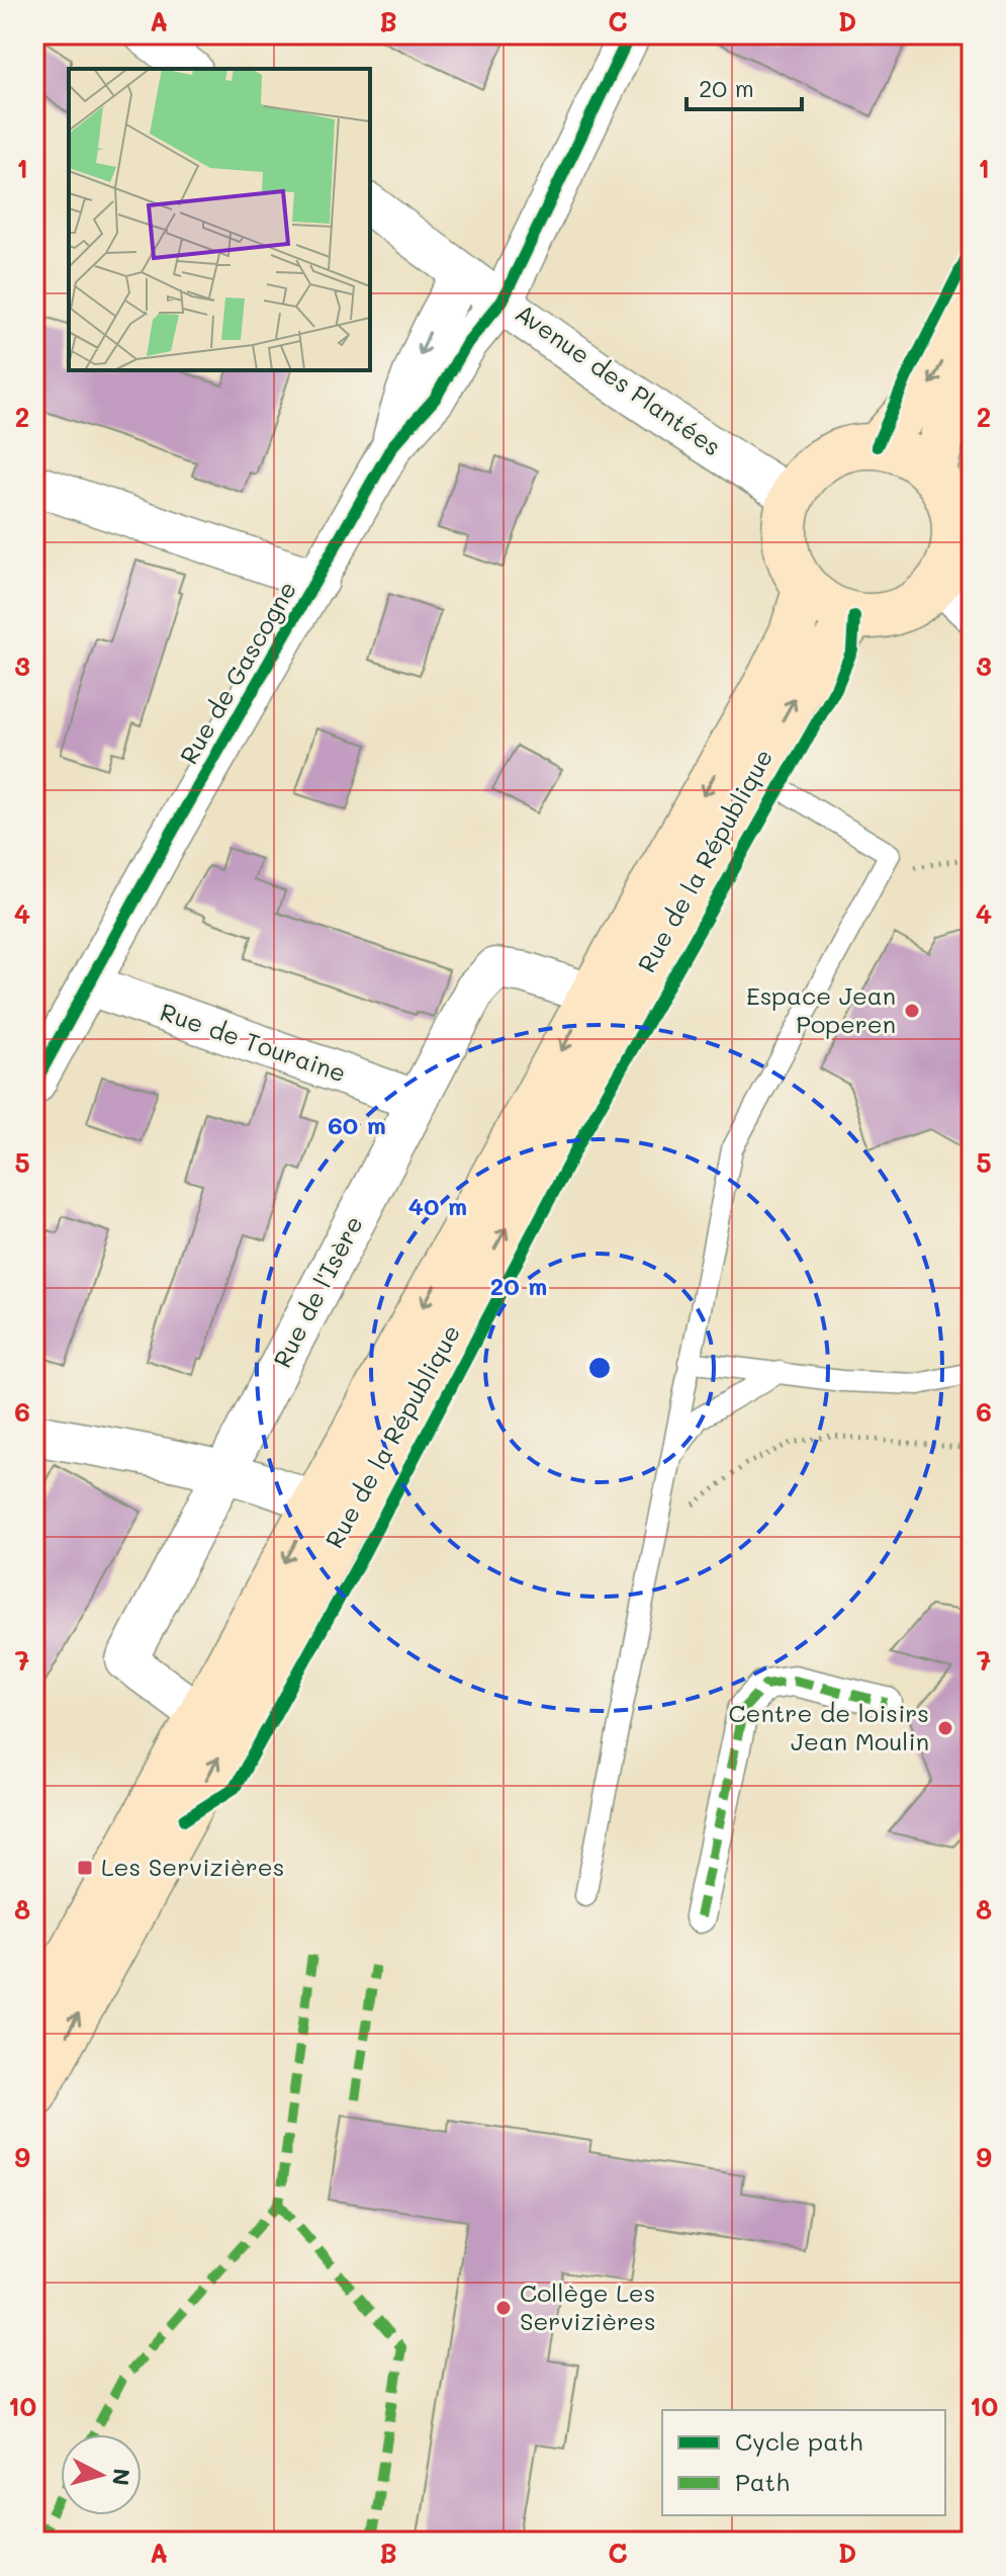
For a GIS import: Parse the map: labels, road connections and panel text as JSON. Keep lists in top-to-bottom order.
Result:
{
  "streets": {
    "main road": ["Rue de la République"],
    "street": [
      "Avenue des Plantées",
      "Rue de Gascogne",
      "Rue de Touraine",
      "Rue de l'Isère"
    ]
  },
  "crossings": [
    ["Avenue des Plantées", "Rue de Gascogne"],
    ["Avenue des Plantées", "Rue de la République"],
    ["Rue de Gascogne", "Rue de Touraine"],
    ["Rue de la République", "Rue de l'Isère"],
    ["Rue de Touraine", "Rue de l'Isère"]
  ],
  "places": {
    "other": ["Espace Jean Poperen", "Centre de loisirs Jean Moulin", "Collège Les Servizières"],
    "transit": ["Les Servizières"]
  },
  "legend": ["Cycle path", "Path"],
  "scale_bar": "20 m",
  "north": "right",
  "grid": {
    "columns": [
      "A",
      "B",
      "C",
      "D"
    ],
    "rows": [
      "1",
      "2",
      "3",
      "4",
      "5",
      "6",
      "7",
      "8",
      "9",
      "10"
    ]
  },
  "rings": ["60 m", "40 m", "20 m"]
}
